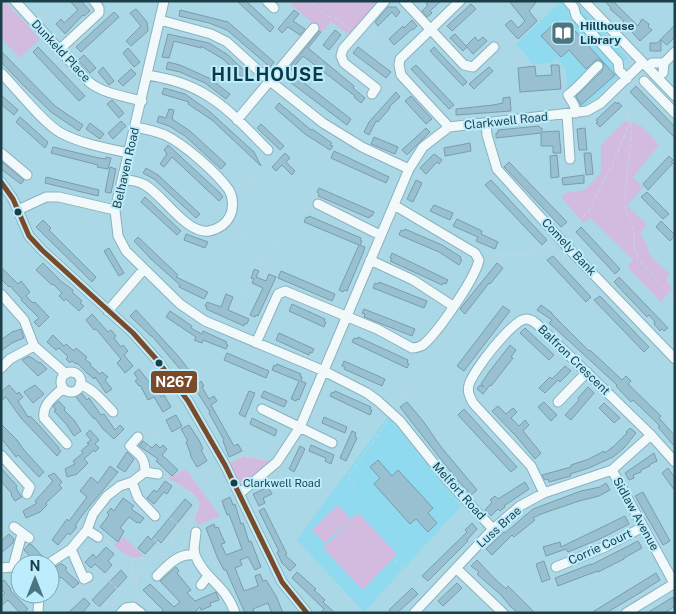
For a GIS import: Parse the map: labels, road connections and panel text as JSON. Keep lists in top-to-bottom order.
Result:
{
  "streets": {
    "street": [
      "Dunkeld Place",
      "Clarkwell Road",
      "Belhaven Road",
      "Comely Bank",
      "Balfron Crescent",
      "Melfort Road",
      "Sidlaw Avenue",
      "Luss Brae",
      "Corrie Court"
    ]
  },
  "crossings": [
    ["Dunkeld Place", "Belhaven Road"],
    ["Clarkwell Road", "Belhaven Road"],
    ["Clarkwell Road", "Comely Bank"],
    ["Clarkwell Road", "Melfort Road"],
    ["Belhaven Road", "Melfort Road"],
    ["Balfron Crescent", "Luss Brae"],
    ["Melfort Road", "Luss Brae"],
    ["Sidlaw Avenue", "Luss Brae"],
    ["Sidlaw Avenue", "Corrie Court"]
  ],
  "districts": ["HILLHOUSE"],
  "places": {
    "library": ["Hillhouse Library"],
    "other": ["Clarkwell Road"]
  },
  "lines": ["transit line N267"],
  "north": "top"
}
